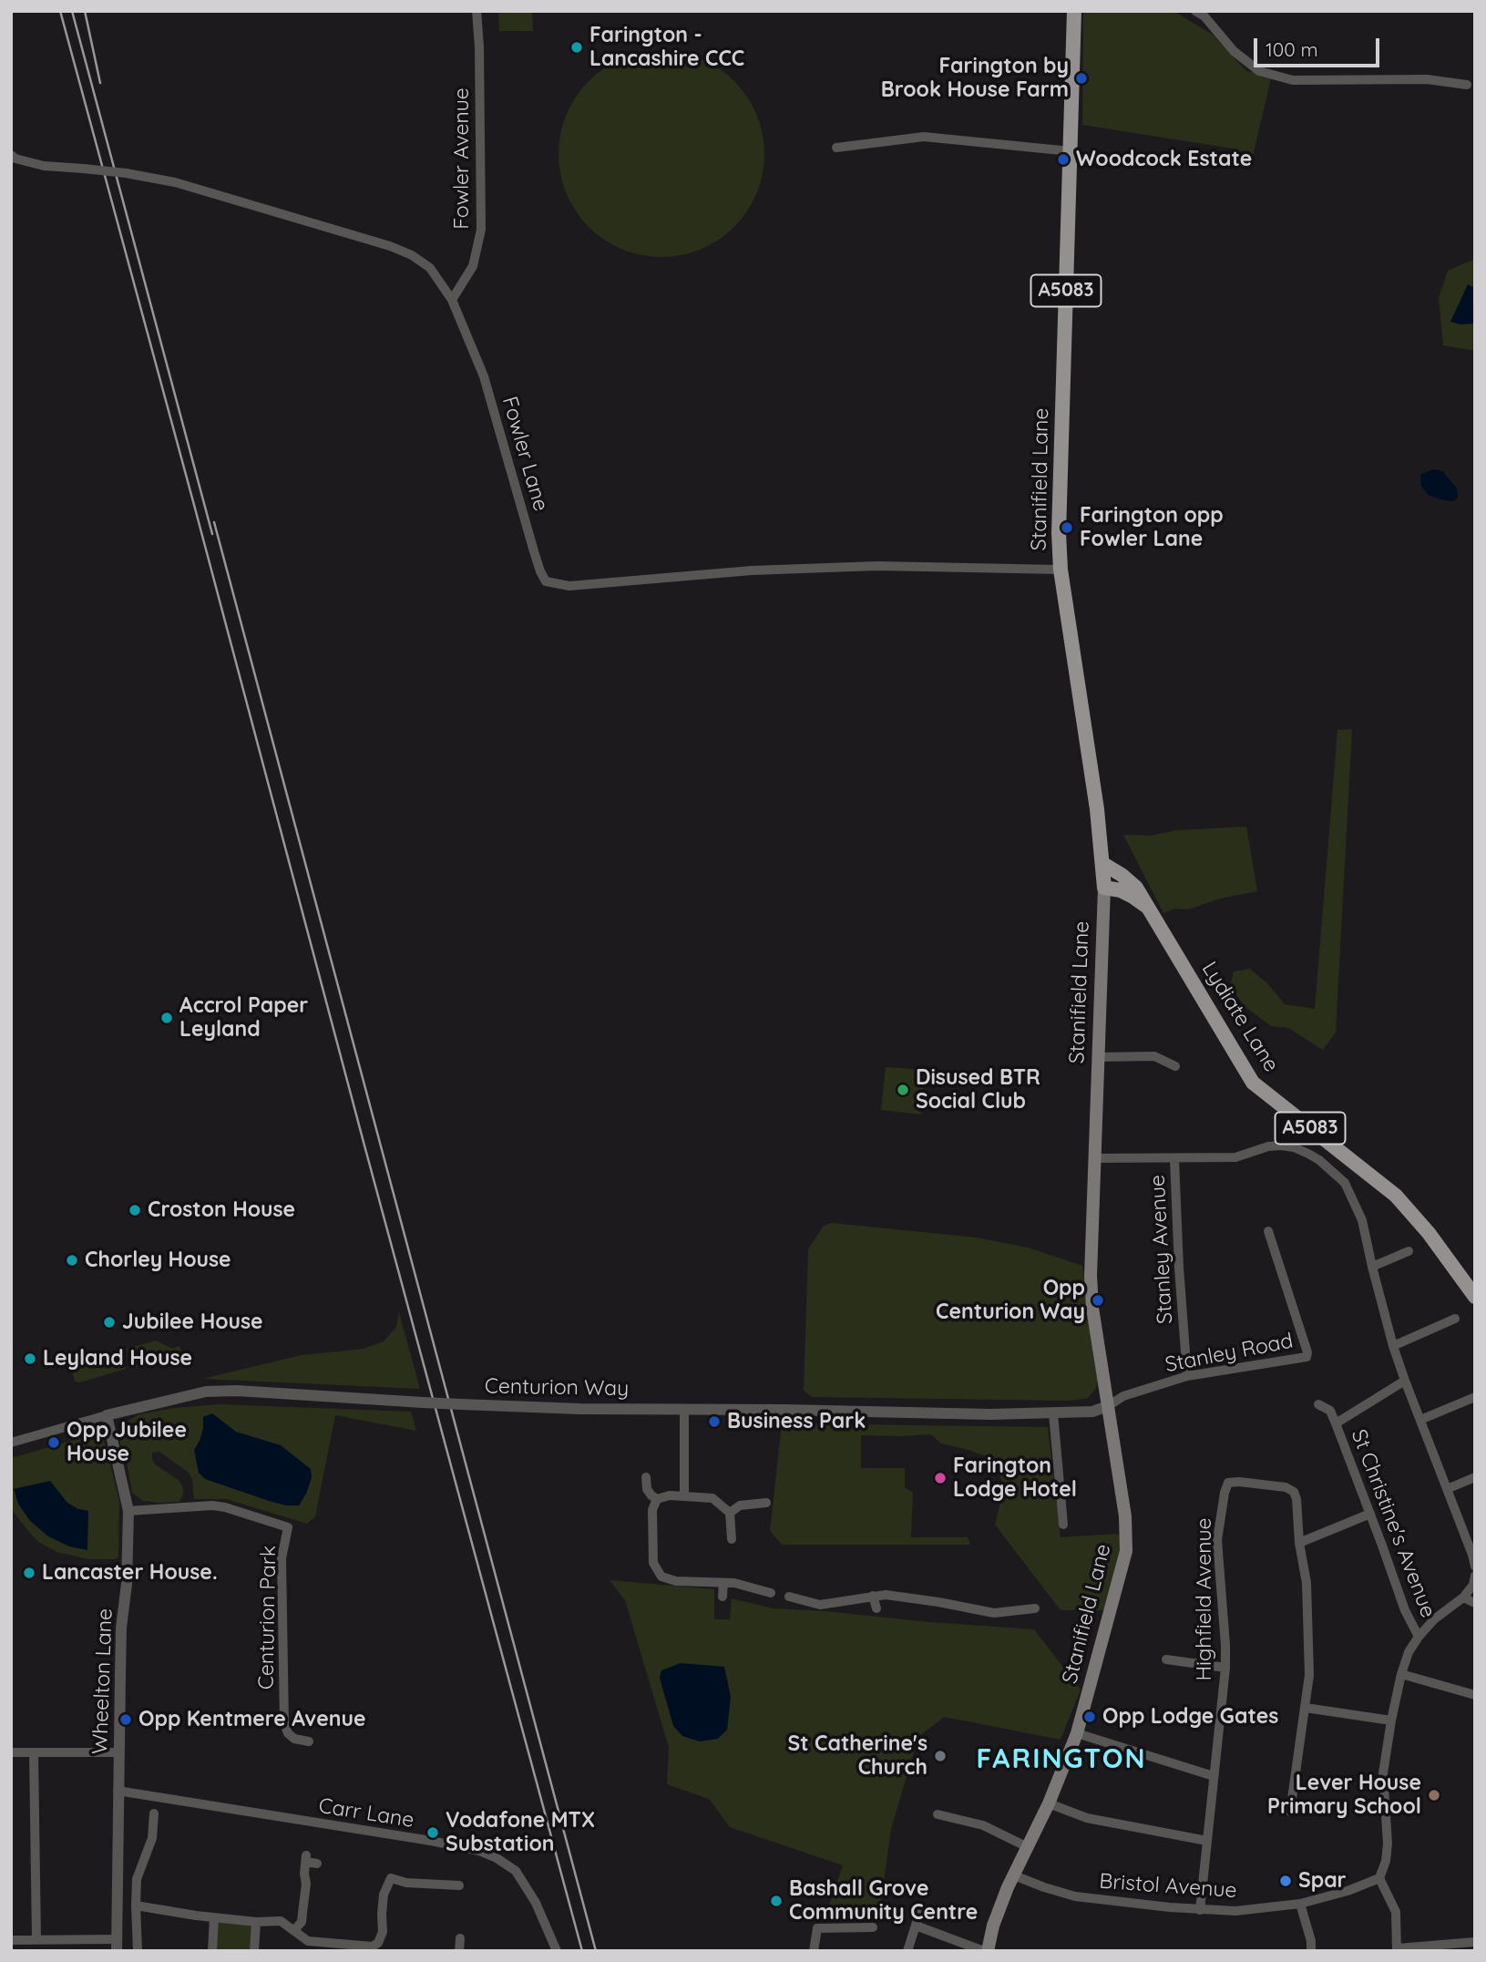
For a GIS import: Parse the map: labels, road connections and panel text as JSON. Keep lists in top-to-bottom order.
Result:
{
  "streets": {
    "main road": ["A5083", "Stanifield Lane", "Lydiate Lane"],
    "street": [
      "Fowler Avenue",
      "Fowler Lane",
      "Stanley Avenue",
      "Stanley Road",
      "Centurion Way",
      "St Christine's Avenue",
      "Highfield Avenue",
      "Centurion Park",
      "Wheelton Lane",
      "Carr Lane",
      "Bristol Avenue"
    ]
  },
  "crossings": [
    ["Fowler Avenue", "Fowler Lane"],
    ["Fowler Lane", "Stanifield Lane"],
    ["Stanifield Lane", "Lydiate Lane"],
    ["Stanifield Lane", "Stanley Road"],
    ["Stanifield Lane", "Centurion Way"],
    ["Stanifield Lane", "Bristol Avenue"],
    ["Stanley Avenue", "Stanley Road"],
    ["Stanley Road", "Centurion Way"],
    ["Centurion Way", "Wheelton Lane"],
    ["Highfield Avenue", "Bristol Avenue"],
    ["Centurion Park", "Wheelton Lane"],
    ["Wheelton Lane", "Carr Lane"]
  ],
  "districts": ["FARINGTON"],
  "places": [
    "Farington - Lancashire CCC",
    "Farington by Brook House Farm",
    "Woodcock Estate",
    "Farington opp Fowler Lane",
    "Accrol Paper Leyland",
    "Disused BTR Social Club",
    "Croston House",
    "Chorley House",
    "Opp Centurion Way",
    "Jubilee House",
    "Leyland House",
    "Business Park",
    "Opp Jubilee House",
    "Farington Lodge Hotel",
    "Lancaster House.",
    "Opp Lodge Gates",
    "Opp Kentmere Avenue",
    "St Catherine's Church",
    "Lever House Primary School",
    "Vodafone MTX Substation",
    "Spar",
    "Bashall Grove Community Centre"
  ],
  "scale_bar": "100 m"
}
